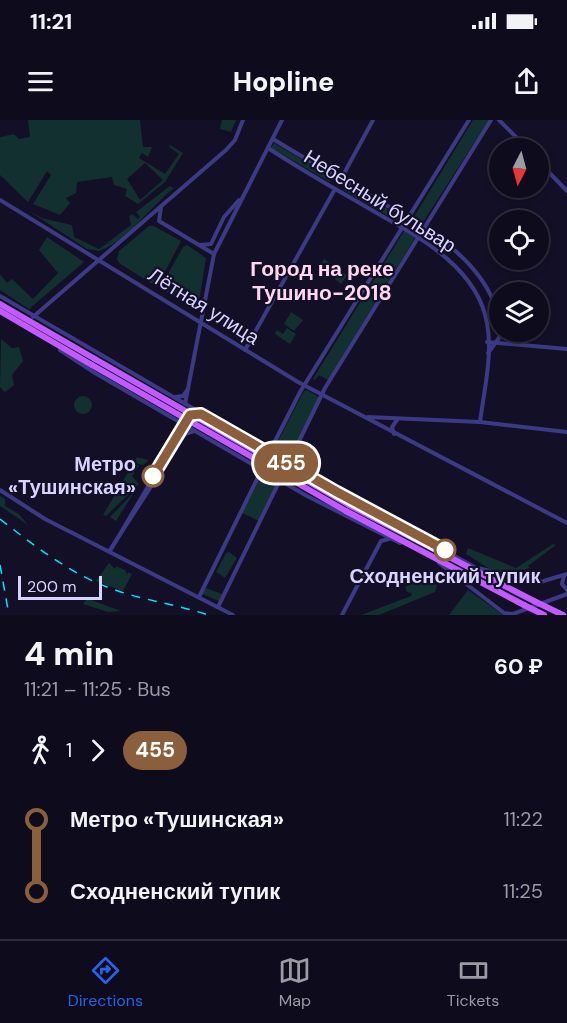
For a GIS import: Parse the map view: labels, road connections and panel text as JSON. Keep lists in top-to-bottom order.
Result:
{
  "streets": {
    "street": ["Небесный бульвар", "Лётная улица"]
  },
  "districts": ["Город на реке Тушино-2018"],
  "places": ["Метро «Тушинская»", "Сходненский тупик"],
  "lines": ["bus line 455"],
  "scale_bar": "200 m",
  "north": "bottom",
  "page": {
    "status": "11:21",
    "header": "Hopline",
    "on_map": "455",
    "scale": "200 m",
    "heading": ["4 min", "11:21 – 11:25 · Bus", "60 ₽"],
    "legs": ["1", "455"],
    "list": [
      {
        "name": "Метро «Тушинская»",
        "value": "11:22"
      },
      {
        "name": "Сходненский тупик",
        "value": "11:25"
      }
    ],
    "tabs": ["Directions", "Map", "Tickets"]
  }
}
